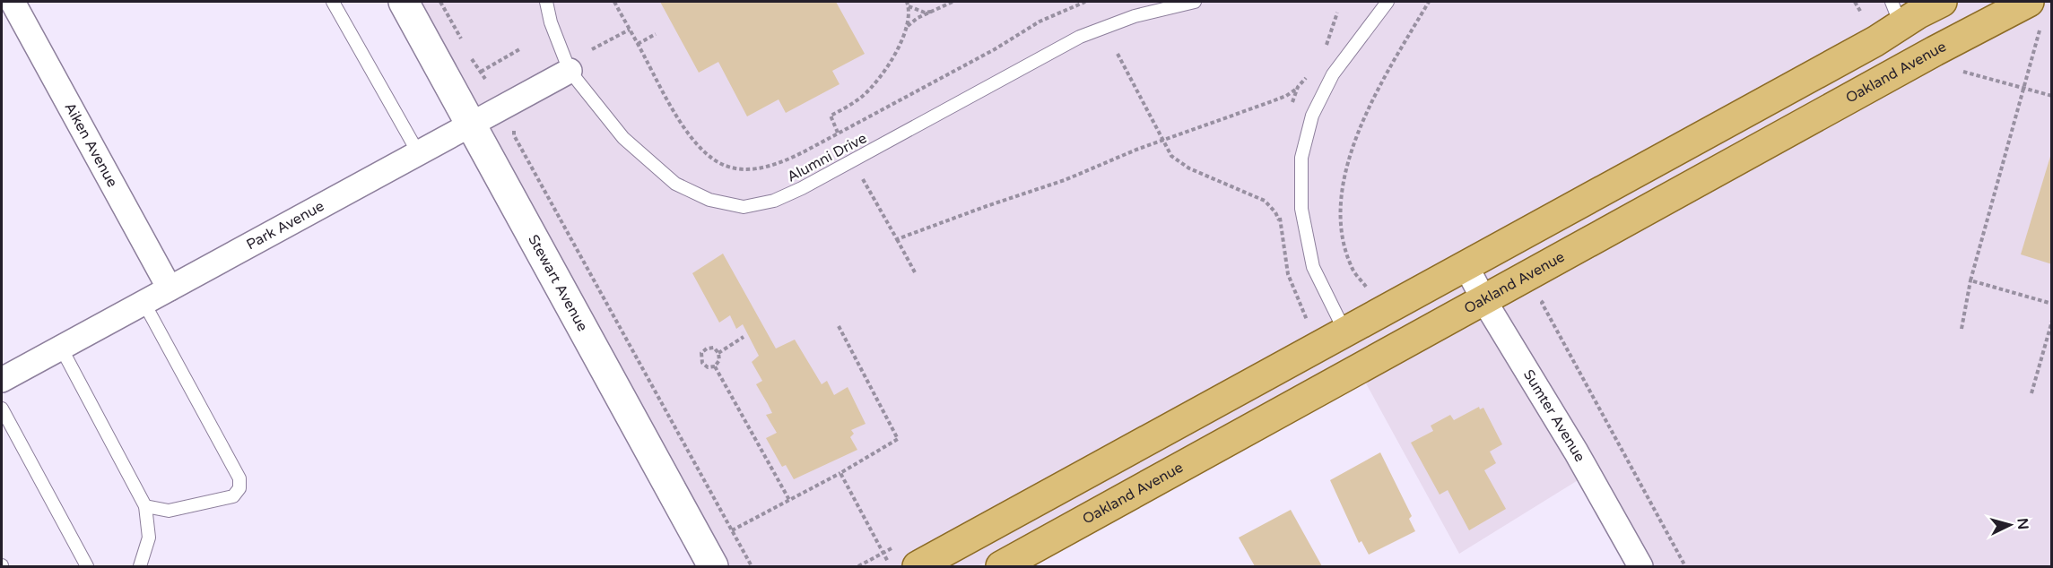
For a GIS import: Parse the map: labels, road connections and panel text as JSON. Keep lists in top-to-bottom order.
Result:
{
  "streets": {
    "main road": ["Oakland Avenue"],
    "street": [
      "Aiken Avenue",
      "Park Avenue",
      "Stewart Avenue",
      "Sumter Avenue"
    ],
    "lane": ["Alumni Drive"]
  },
  "crossings": [
    ["Oakland Avenue", "Sumter Avenue"],
    ["Aiken Avenue", "Park Avenue"],
    ["Alumni Drive", "Park Avenue"],
    ["Park Avenue", "Stewart Avenue"]
  ],
  "north": "right"
}
